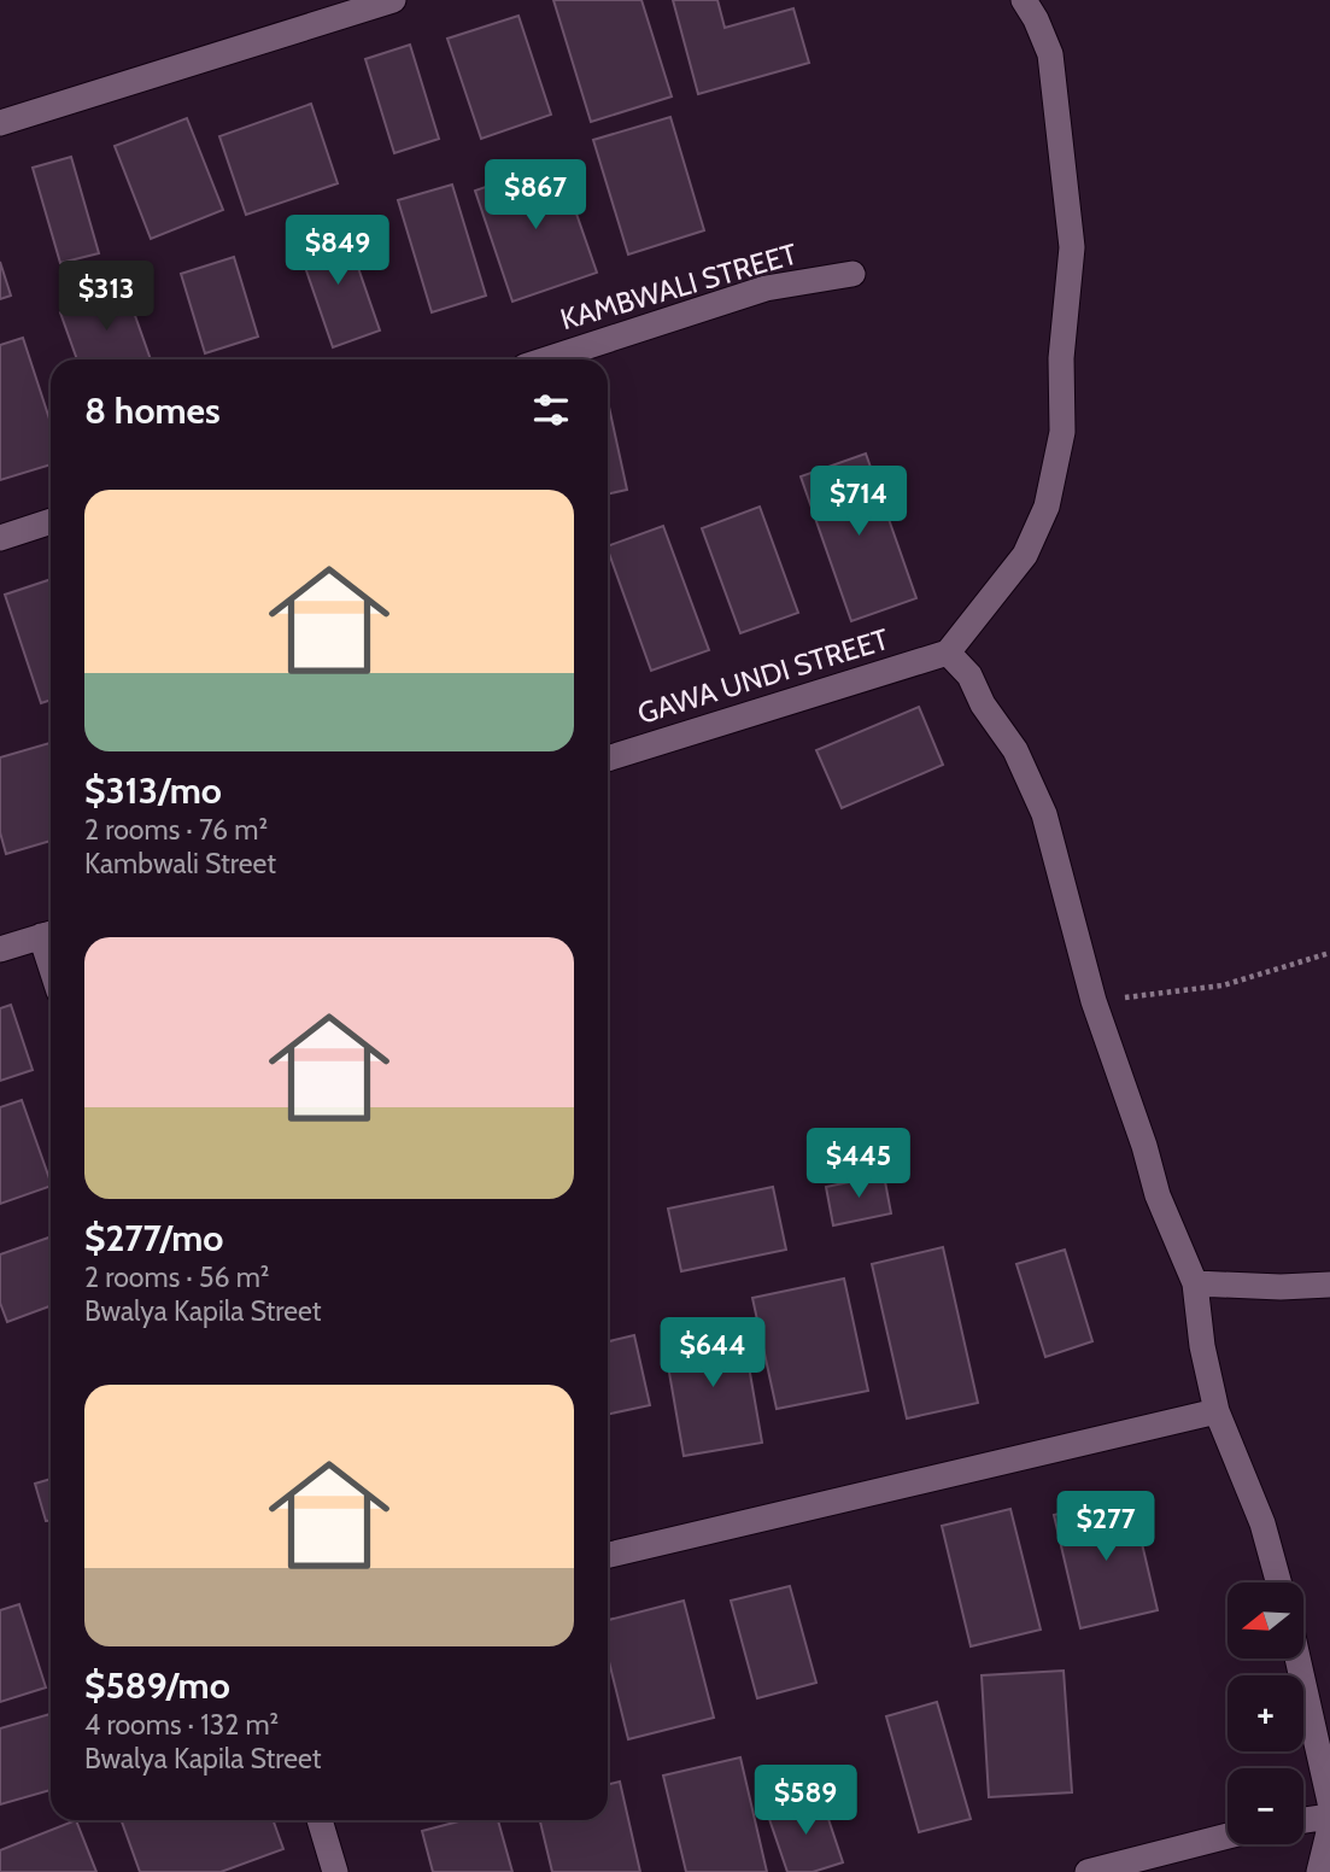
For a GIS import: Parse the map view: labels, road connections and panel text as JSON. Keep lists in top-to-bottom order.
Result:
{
  "streets": {
    "street": ["KAMBWALI STREET", "GAWA UNDI STREET"]
  },
  "north": "left",
  "page": {
    "price": [
      "$867",
      "$849",
      "$313",
      "$714",
      "$445",
      "$644",
      "$277",
      "$589"
    ],
    "heading": "8 homes",
    "list": [
      {
        "name": "$313/mo",
        "note": "2 rooms · 76 m² · Kambwali Street"
      },
      {
        "name": "$277/mo",
        "note": "2 rooms · 56 m² · Bwalya Kapila Street"
      },
      {
        "name": "$589/mo",
        "note": "4 rooms · 132 m² · Bwalya Kapila Street"
      }
    ],
    "map_buttons": ["+", "−"]
  }
}
